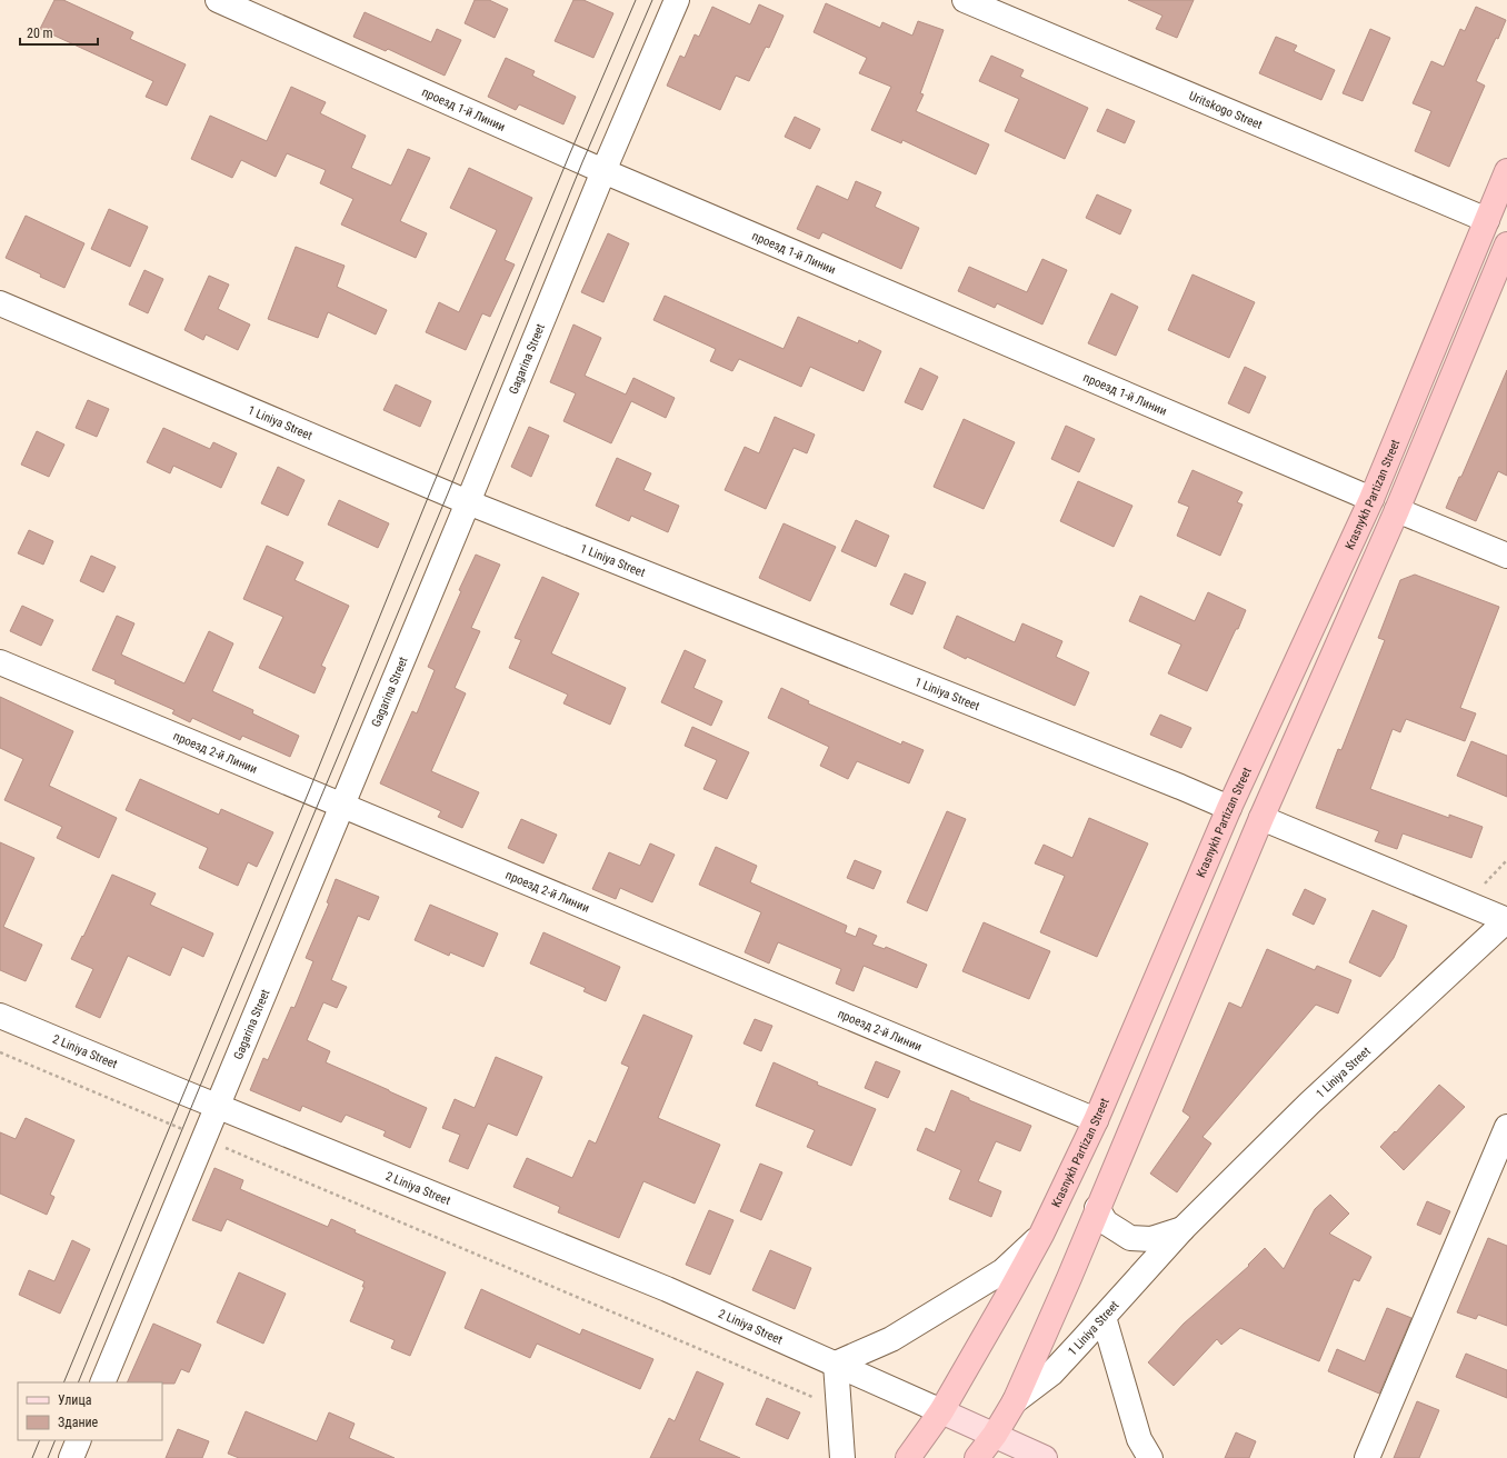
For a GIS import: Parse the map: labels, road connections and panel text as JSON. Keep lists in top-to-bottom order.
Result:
{
  "streets": {
    "highway": ["Krasnykh Partizan Street"],
    "main road": ["2 Liniya Street"],
    "street": [
      "проезд 1-й Линии",
      "Uritskogo Street",
      "Gagarina Street",
      "1 Liniya Street",
      "проезд 2-й Линии"
    ]
  },
  "crossings": [
    ["проезд 1-й Линии", "Gagarina Street"],
    ["проезд 1-й Линии", "Krasnykh Partizan Street"],
    ["Uritskogo Street", "Krasnykh Partizan Street"],
    ["Gagarina Street", "1 Liniya Street"],
    ["Gagarina Street", "проезд 2-й Линии"],
    ["Gagarina Street", "2 Liniya Street"],
    ["1 Liniya Street", "Krasnykh Partizan Street"],
    ["Krasnykh Partizan Street", "проезд 2-й Линии"],
    ["Krasnykh Partizan Street", "2 Liniya Street"]
  ],
  "legend": ["Улица", "Здание"],
  "scale_bar": "20 m"
}
